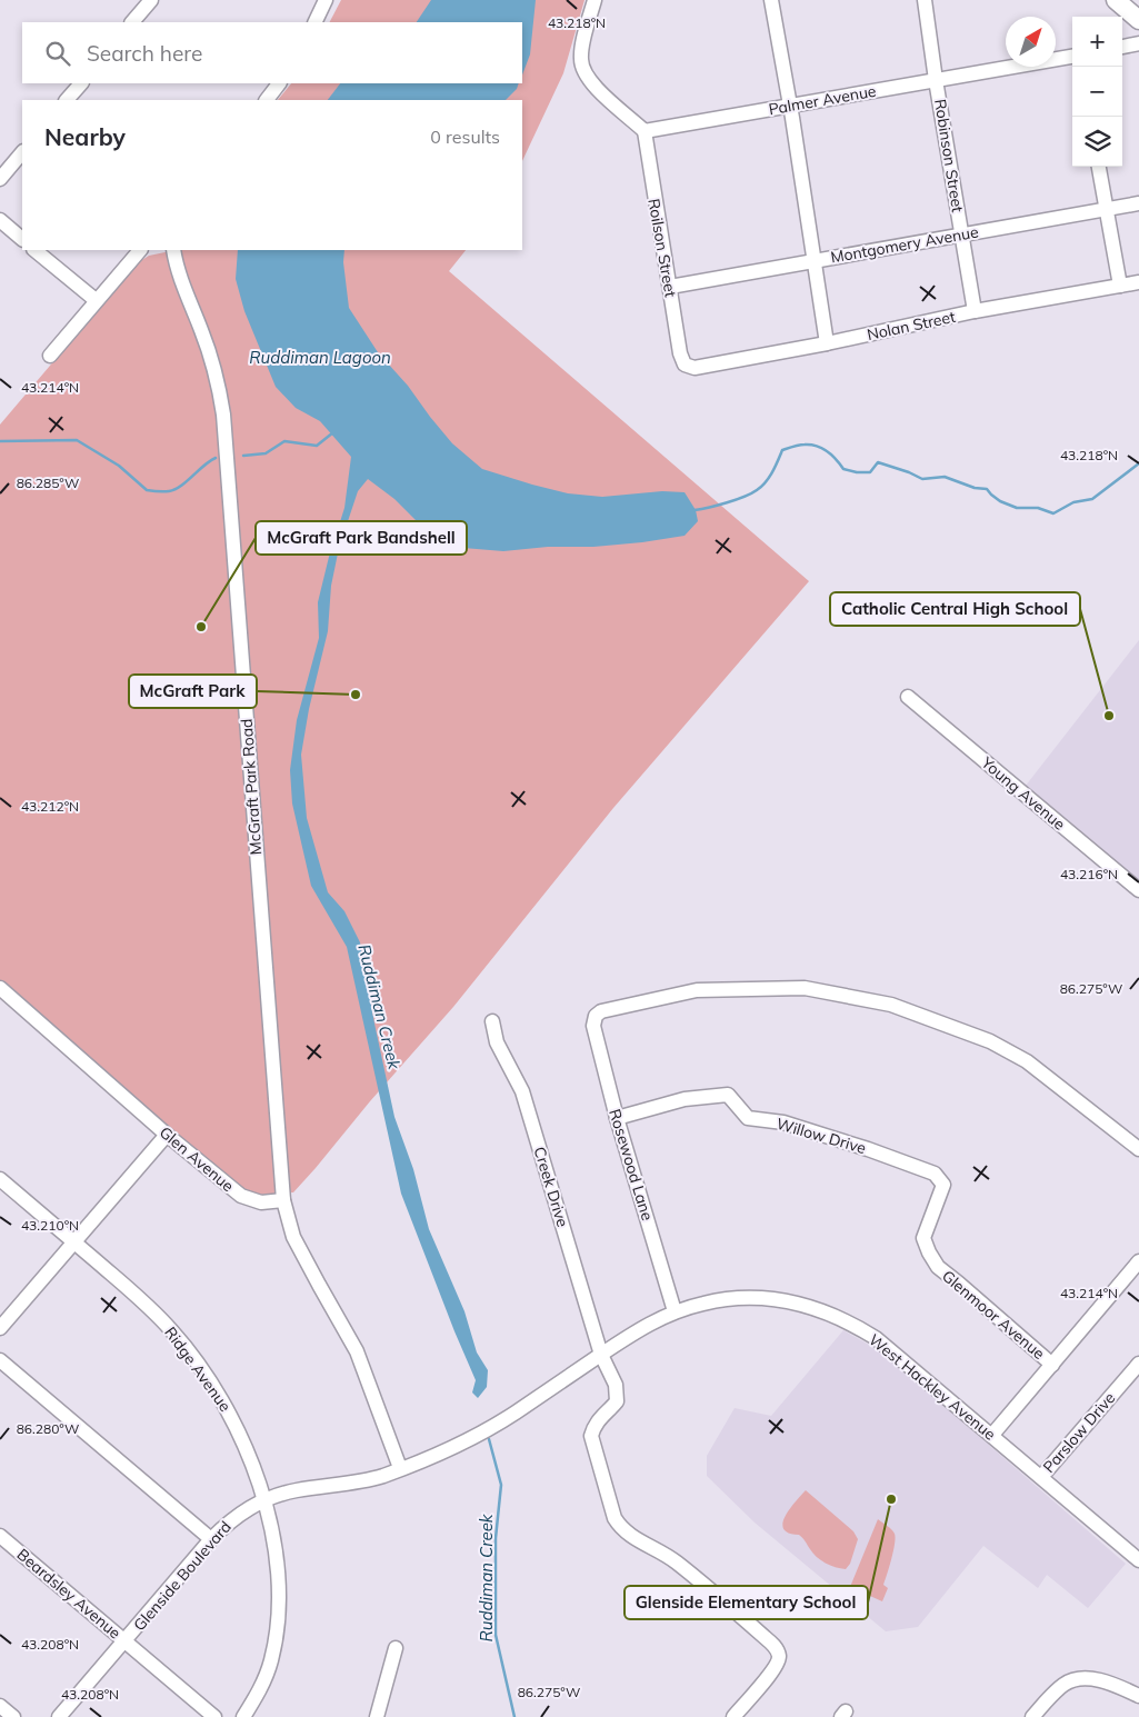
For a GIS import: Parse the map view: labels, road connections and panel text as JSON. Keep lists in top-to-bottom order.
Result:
{
  "streets": {
    "street": [
      "Palmer Avenue",
      "Robinson Street",
      "Montgomery Avenue",
      "Roilson Street",
      "Nolan Street",
      "McGraft Park Road",
      "Young Avenue",
      "Willow Drive",
      "Glen Avenue",
      "Rosewood Lane",
      "Creek Drive",
      "Glenmoor Avenue",
      "Ridge Avenue",
      "West Hackley Avenue",
      "Parslow Drive",
      "Glenside Boulevard",
      "Beardsley Avenue"
    ]
  },
  "crossings": [
    ["Palmer Avenue", "Robinson Street"],
    ["Palmer Avenue", "Roilson Street"],
    ["Robinson Street", "Montgomery Avenue"],
    ["Robinson Street", "Nolan Street"],
    ["Montgomery Avenue", "Roilson Street"],
    ["Roilson Street", "Nolan Street"],
    ["McGraft Park Road", "Glen Avenue"],
    ["Willow Drive", "Rosewood Lane"],
    ["Willow Drive", "Glenmoor Avenue"],
    ["Rosewood Lane", "West Hackley Avenue"],
    ["Creek Drive", "West Hackley Avenue"],
    ["Ridge Avenue", "Glenside Boulevard"],
    ["West Hackley Avenue", "Parslow Drive"],
    ["West Hackley Avenue", "Glenside Boulevard"],
    ["Glenside Boulevard", "Beardsley Avenue"]
  ],
  "water": ["Ruddiman Lagoon", "Ruddiman Creek"],
  "places": [
    "McGraft Park Bandshell",
    "McGraft Park",
    "Catholic Central High School",
    "Glenside Elementary School"
  ],
  "north": "top right",
  "page": {
    "map_buttons": ["+", "−"],
    "search": "Search here",
    "heading": ["Nearby", "0 results"]
  },
  "coordinates": [
    "43.218°N",
    "43.214°N",
    "86.285°W",
    "43.212°N",
    "43.216°N",
    "86.275°W",
    "43.210°N",
    "86.280°W",
    "43.208°N"
  ]
}
